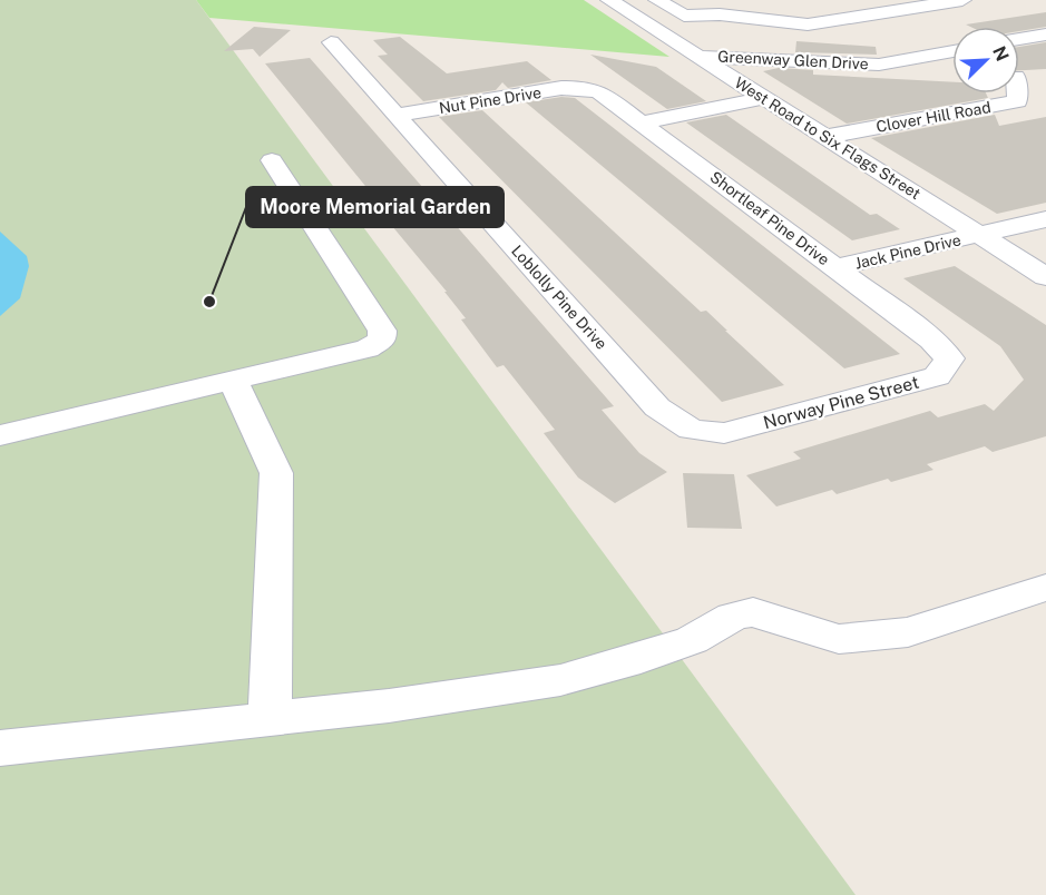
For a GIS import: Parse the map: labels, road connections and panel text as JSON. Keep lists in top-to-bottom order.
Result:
{
  "streets": {
    "street": [
      "Greenway Glen Drive",
      "Nut Pine Drive",
      "Clover Hill Road",
      "West Road to Six Flags Street",
      "Shortleaf Pine Drive",
      "Jack Pine Drive",
      "Loblolly Pine Drive",
      "Norway Pine Street"
    ]
  },
  "crossings": [
    ["Greenway Glen Drive", "West Road to Six Flags Street"],
    ["Nut Pine Drive", "Shortleaf Pine Drive"],
    ["Nut Pine Drive", "Loblolly Pine Drive"],
    ["Clover Hill Road", "West Road to Six Flags Street"],
    ["West Road to Six Flags Street", "Jack Pine Drive"],
    ["Shortleaf Pine Drive", "Jack Pine Drive"],
    ["Shortleaf Pine Drive", "Norway Pine Street"],
    ["Loblolly Pine Drive", "Norway Pine Street"]
  ],
  "places": ["Moore Memorial Garden"],
  "north": "top right"
}
